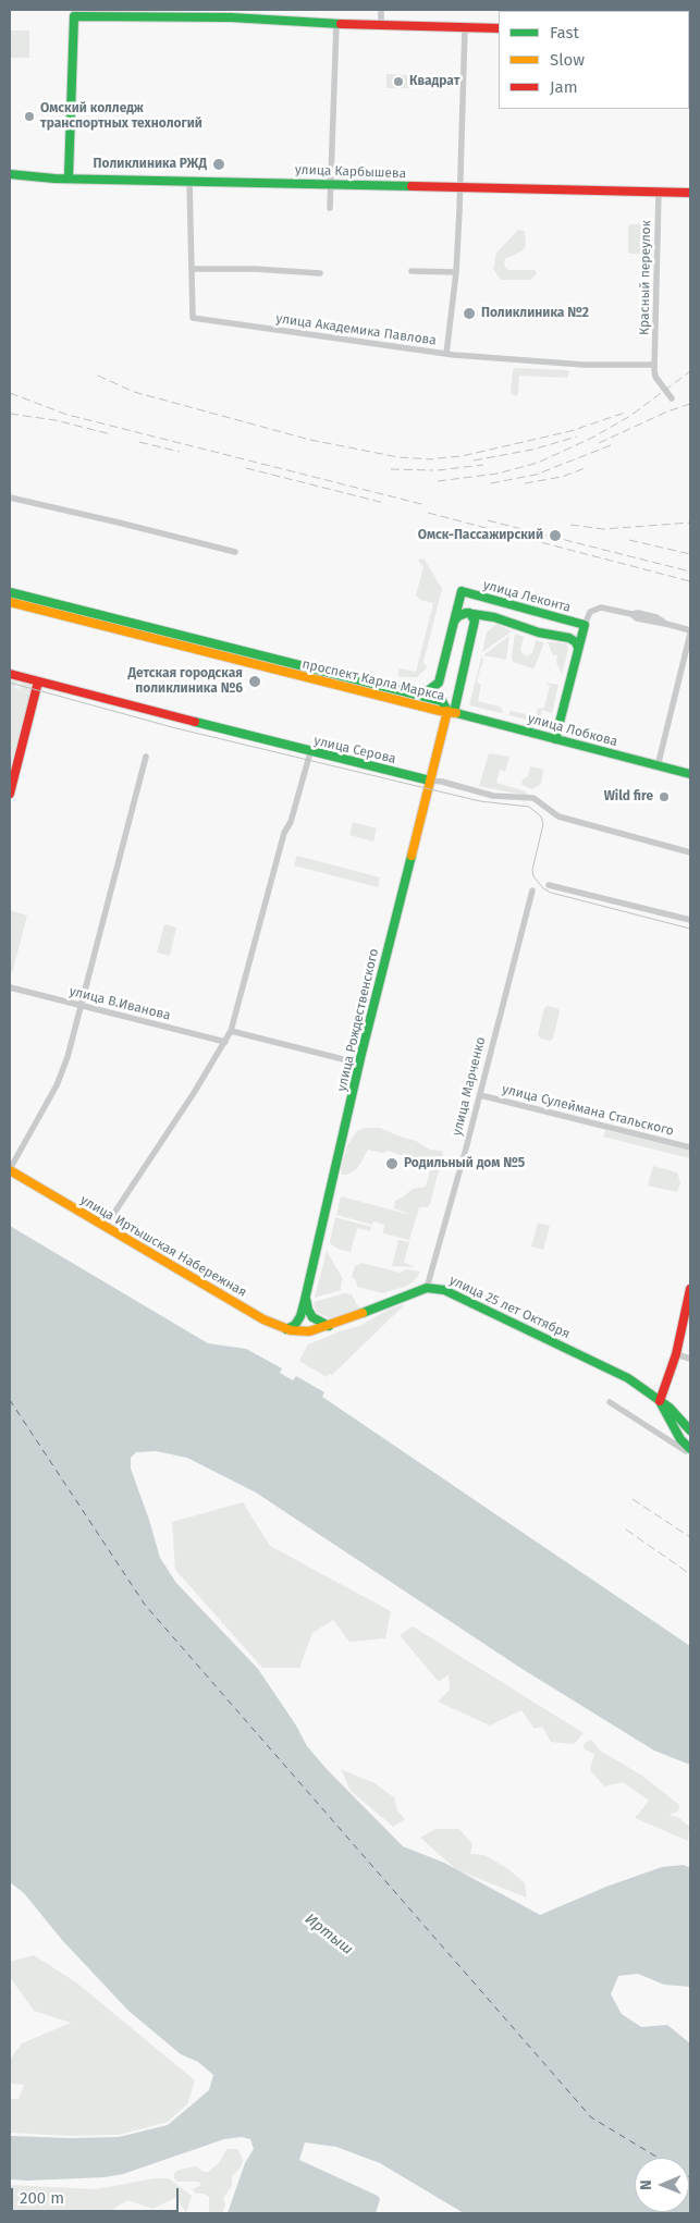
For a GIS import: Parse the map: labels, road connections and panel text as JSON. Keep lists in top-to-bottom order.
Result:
{
  "streets": {
    "street": [
      "улица Карбышева",
      "Красный переулок",
      "улица Академика Павлова",
      "улица Леконта",
      "проспект Карла Маркса",
      "улица Лобкова",
      "улица Серова",
      "улица В.Иванова",
      "улица Рождественского",
      "улица Марченко",
      "улица Сулеймана Стальского",
      "улица Иртышская Набережная",
      "улица 25 лет Октября"
    ]
  },
  "crossings": [
    ["улица Карбышева", "Красный переулок"],
    ["улица Карбышева", "улица Академика Павлова"],
    ["Красный переулок", "улица Академика Павлова"],
    ["проспект Карла Маркса", "улица Лобкова"],
    ["проспект Карла Маркса", "улица Рождественского"],
    ["улица Лобкова", "улица Рождественского"],
    ["улица Серова", "улица Рождественского"],
    ["улица Марченко", "улица Сулеймана Стальского"],
    ["улица Марченко", "улица 25 лет Октября"],
    ["улица Иртышская Набережная", "улица 25 лет Октября"]
  ],
  "water": ["Иртыш"],
  "places": [
    "Квадрат",
    "Омский колледж транспортных технологий",
    "Поликлиника РЖД",
    "Поликлиника №2",
    "Омск-Пассажирский",
    "Детская городская поликлиника №6",
    "Wild fire",
    "Родильный дом №5"
  ],
  "legend": ["Fast", "Slow", "Jam"],
  "scale_bar": "200 m",
  "north": "left"
}
